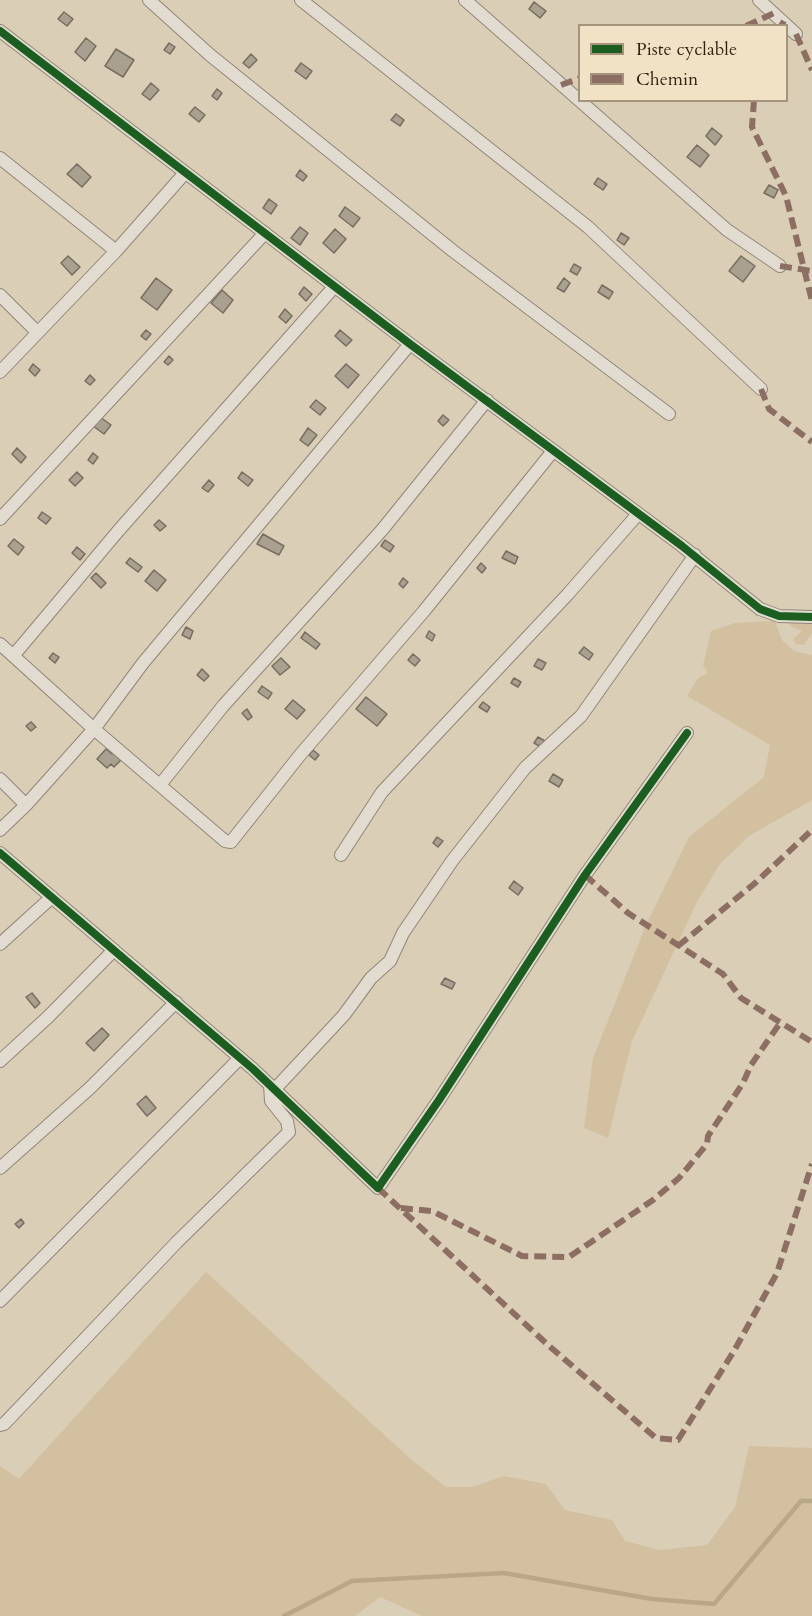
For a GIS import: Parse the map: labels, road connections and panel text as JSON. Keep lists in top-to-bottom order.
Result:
{
  "legend": ["Piste cyclable", "Chemin"]
}
